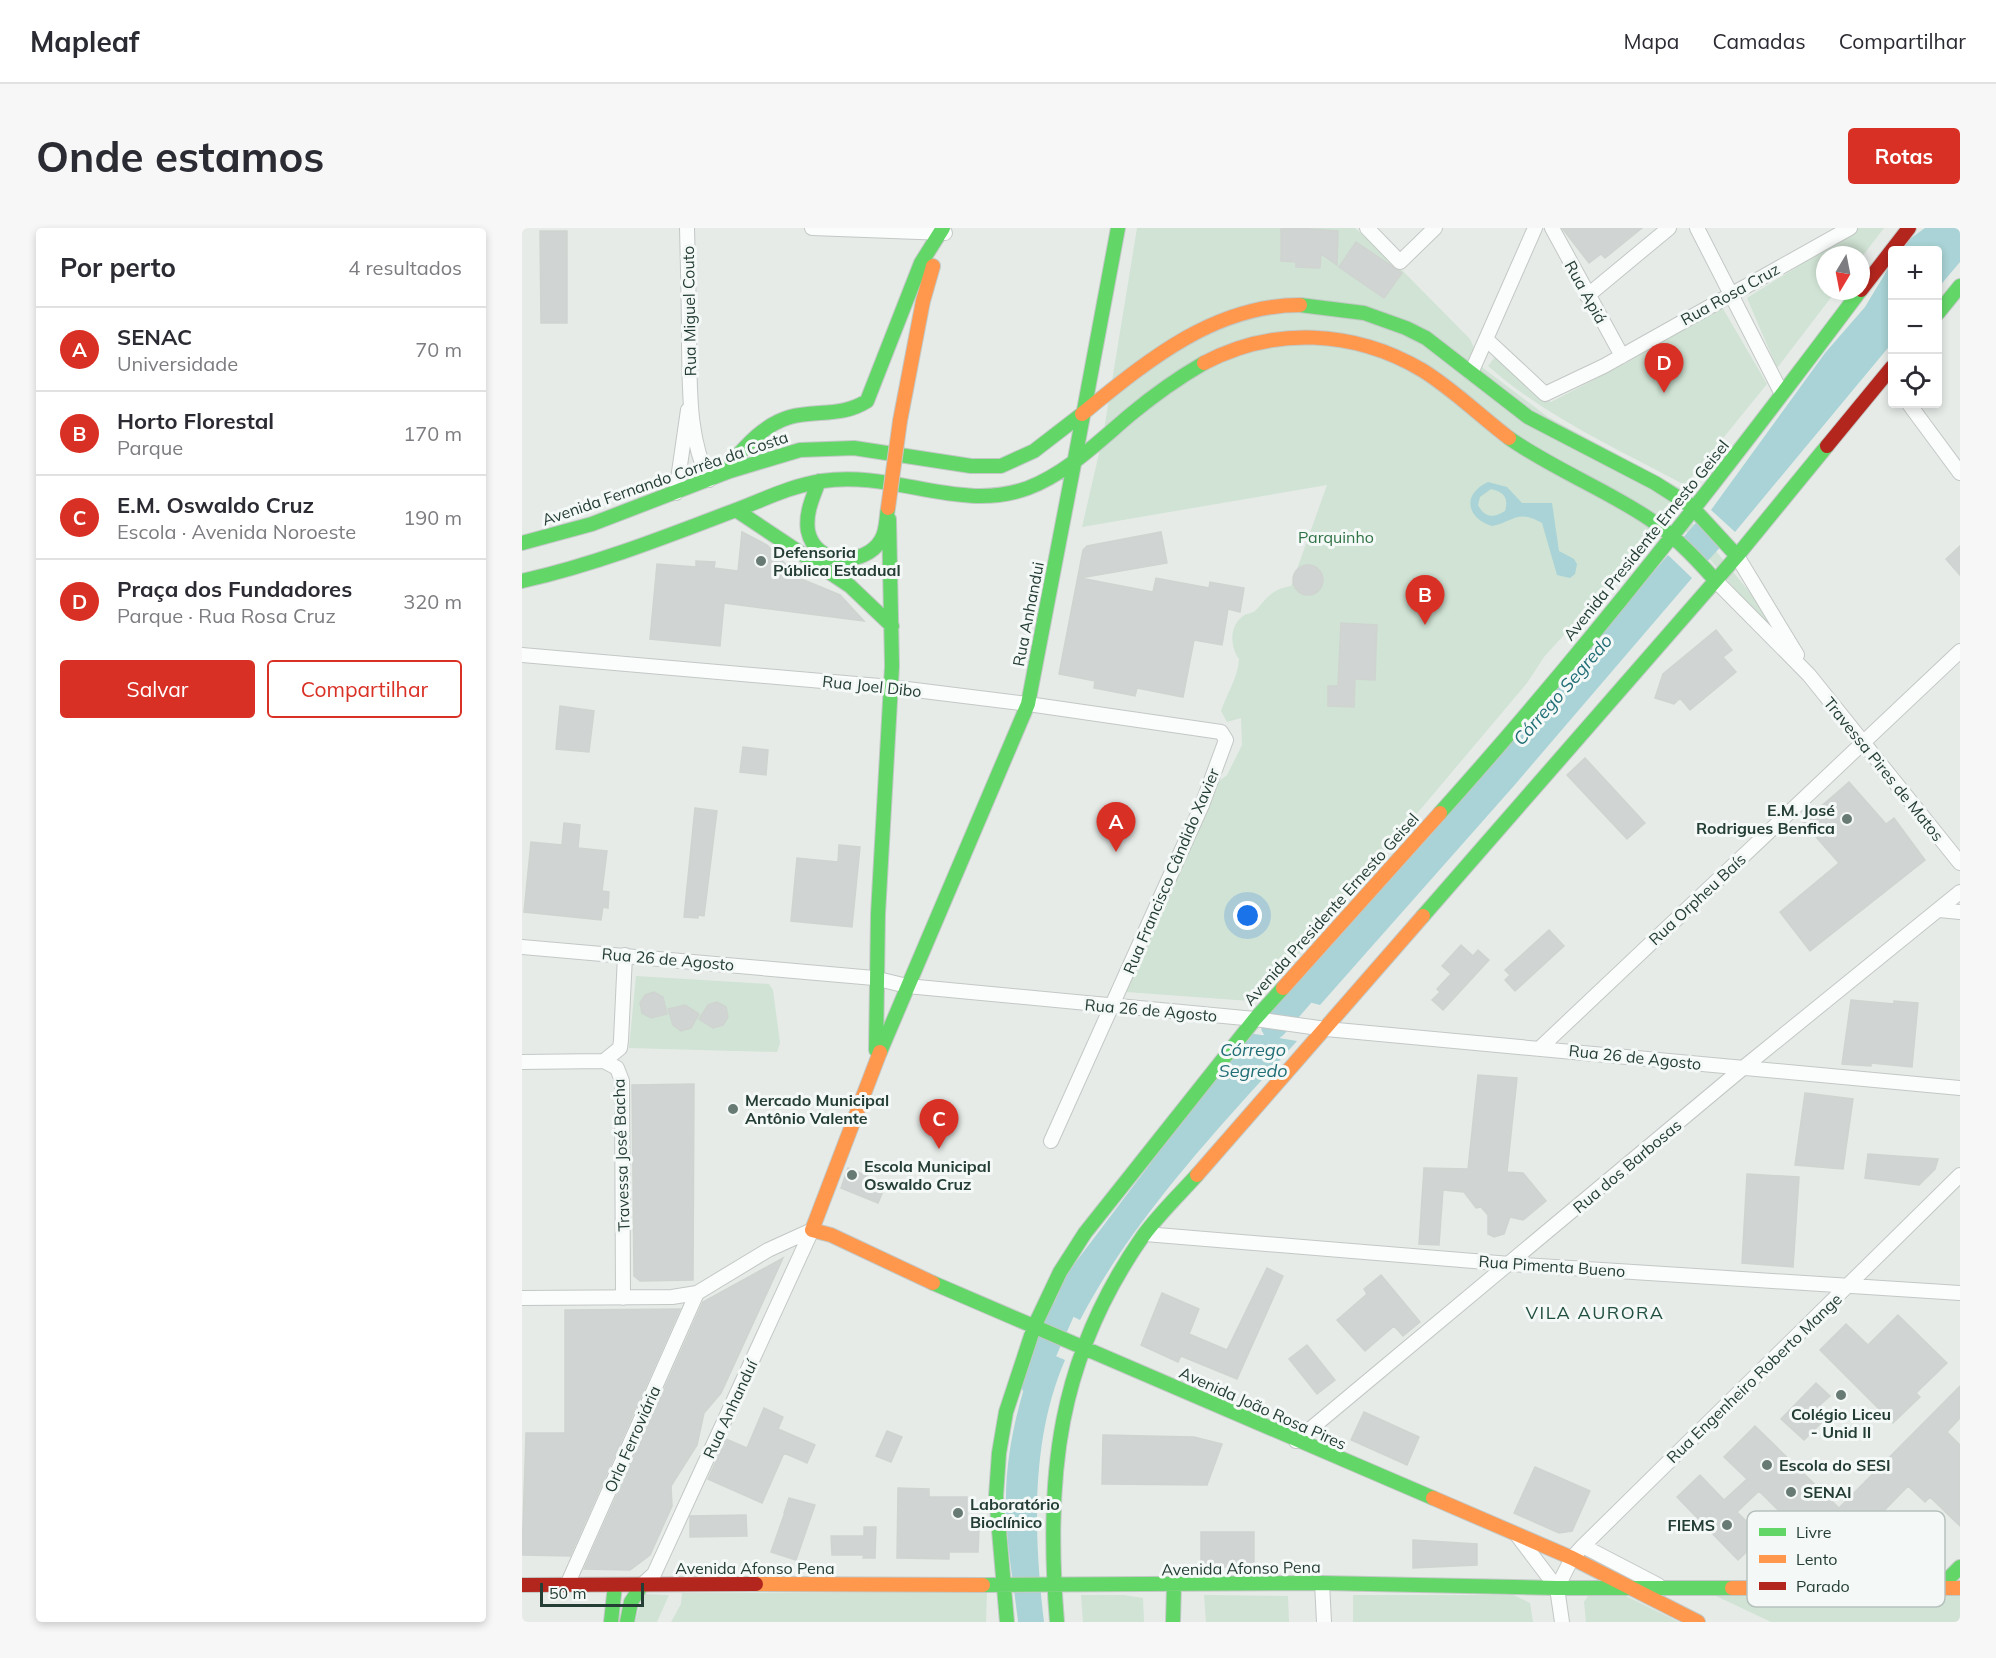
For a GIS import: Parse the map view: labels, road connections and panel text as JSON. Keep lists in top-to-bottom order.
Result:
{
  "streets": {
    "main road": [
      "Avenida Fernando Corrêa da Costa",
      "Avenida Presidente Ernesto Geisel",
      "Rua Anhandui",
      "Avenida João Rosa Pires",
      "Avenida Afonso Pena"
    ],
    "street": [
      "Rua Apiá",
      "Rua Rosa Cruz",
      "Rua Miguel Couto",
      "Rua Joel Dibo",
      "Travessa Pires de Matos",
      "Rua Francisco Cândido Xavier",
      "Rua Orpheu Baís",
      "Rua 26 de Agosto",
      "Travessa José Bacha",
      "Rua dos Barbosas",
      "Rua Pimenta Bueno",
      "Rua Engenheiro Roberto Mange",
      "Rua Anhanduí",
      "Orla Ferroviária"
    ]
  },
  "crossings": [
    ["Rua Apiá", "Rua Rosa Cruz"],
    ["Rua Miguel Couto", "Avenida Fernando Corrêa da Costa"],
    ["Avenida Fernando Corrêa da Costa", "Avenida Presidente Ernesto Geisel"],
    ["Avenida Fernando Corrêa da Costa", "Rua Anhandui"],
    ["Avenida Fernando Corrêa da Costa", "Travessa Pires de Matos"],
    ["Avenida Presidente Ernesto Geisel", "Rua 26 de Agosto"],
    ["Avenida Presidente Ernesto Geisel", "Avenida João Rosa Pires"],
    ["Avenida Presidente Ernesto Geisel", "Avenida Afonso Pena"],
    ["Rua Anhandui", "Rua Joel Dibo"],
    ["Rua Anhandui", "Rua 26 de Agosto"],
    ["Rua Anhandui", "Avenida João Rosa Pires"],
    ["Rua Anhandui", "Rua Anhanduí"],
    ["Rua Joel Dibo", "Rua Francisco Cândido Xavier"],
    ["Travessa Pires de Matos", "Rua Orpheu Baís"],
    ["Rua Francisco Cândido Xavier", "Rua 26 de Agosto"],
    ["Rua Orpheu Baís", "Rua 26 de Agosto"],
    ["Rua 26 de Agosto", "Travessa José Bacha"],
    ["Rua 26 de Agosto", "Rua dos Barbosas"],
    ["Rua dos Barbosas", "Rua Pimenta Bueno"],
    ["Rua dos Barbosas", "Avenida João Rosa Pires"],
    ["Rua Pimenta Bueno", "Rua Engenheiro Roberto Mange"],
    ["Rua Engenheiro Roberto Mange", "Avenida João Rosa Pires"],
    ["Rua Engenheiro Roberto Mange", "Avenida Afonso Pena"],
    ["Avenida João Rosa Pires", "Rua Anhanduí"],
    ["Avenida João Rosa Pires", "Avenida Afonso Pena"],
    ["Rua Anhanduí", "Avenida Afonso Pena"],
    ["Orla Ferroviária", "Avenida Afonso Pena"]
  ],
  "districts": ["VILA AURORA"],
  "water": ["Córrego Segredo"],
  "parks": ["Parquinho"],
  "places": [
    "Defensoria Pública Estadual",
    "E.M. José Rodrigues Benfica",
    "Mercado Municipal Antônio Valente",
    "Escola Municipal Oswaldo Cruz",
    "Colégio Liceu - Unid II",
    "Escola do SESI",
    "SENAI",
    "Laboratório Bioclínico",
    "FIEMS"
  ],
  "legend": ["Livre", "Lento", "Parado"],
  "scale_bar": "50 m",
  "north": "bottom",
  "page": {
    "header": "Mapleaf",
    "nav": ["Mapa", "Camadas", "Compartilhar"],
    "buttons": [
      "Rotas",
      ["Salvar", "Compartilhar"]
    ],
    "title": "Onde estamos",
    "heading": ["Por perto", "4 resultados"],
    "map_buttons": ["+", "−"],
    "list": [
      {
        "mark": "A",
        "name": "SENAC",
        "note": "Universidade",
        "value": "70 m"
      },
      {
        "mark": "B",
        "name": "Horto Florestal",
        "note": "Parque",
        "value": "170 m"
      },
      {
        "mark": "C",
        "name": "E.M. Oswaldo Cruz",
        "note": "Escola · Avenida Noroeste",
        "value": "190 m"
      },
      {
        "mark": "D",
        "name": "Praça dos Fundadores",
        "note": "Parque · Rua Rosa Cruz",
        "value": "320 m"
      }
    ],
    "pins": [
      "D",
      "B",
      "A",
      "C"
    ],
    "scale": "50 m"
  }
}
